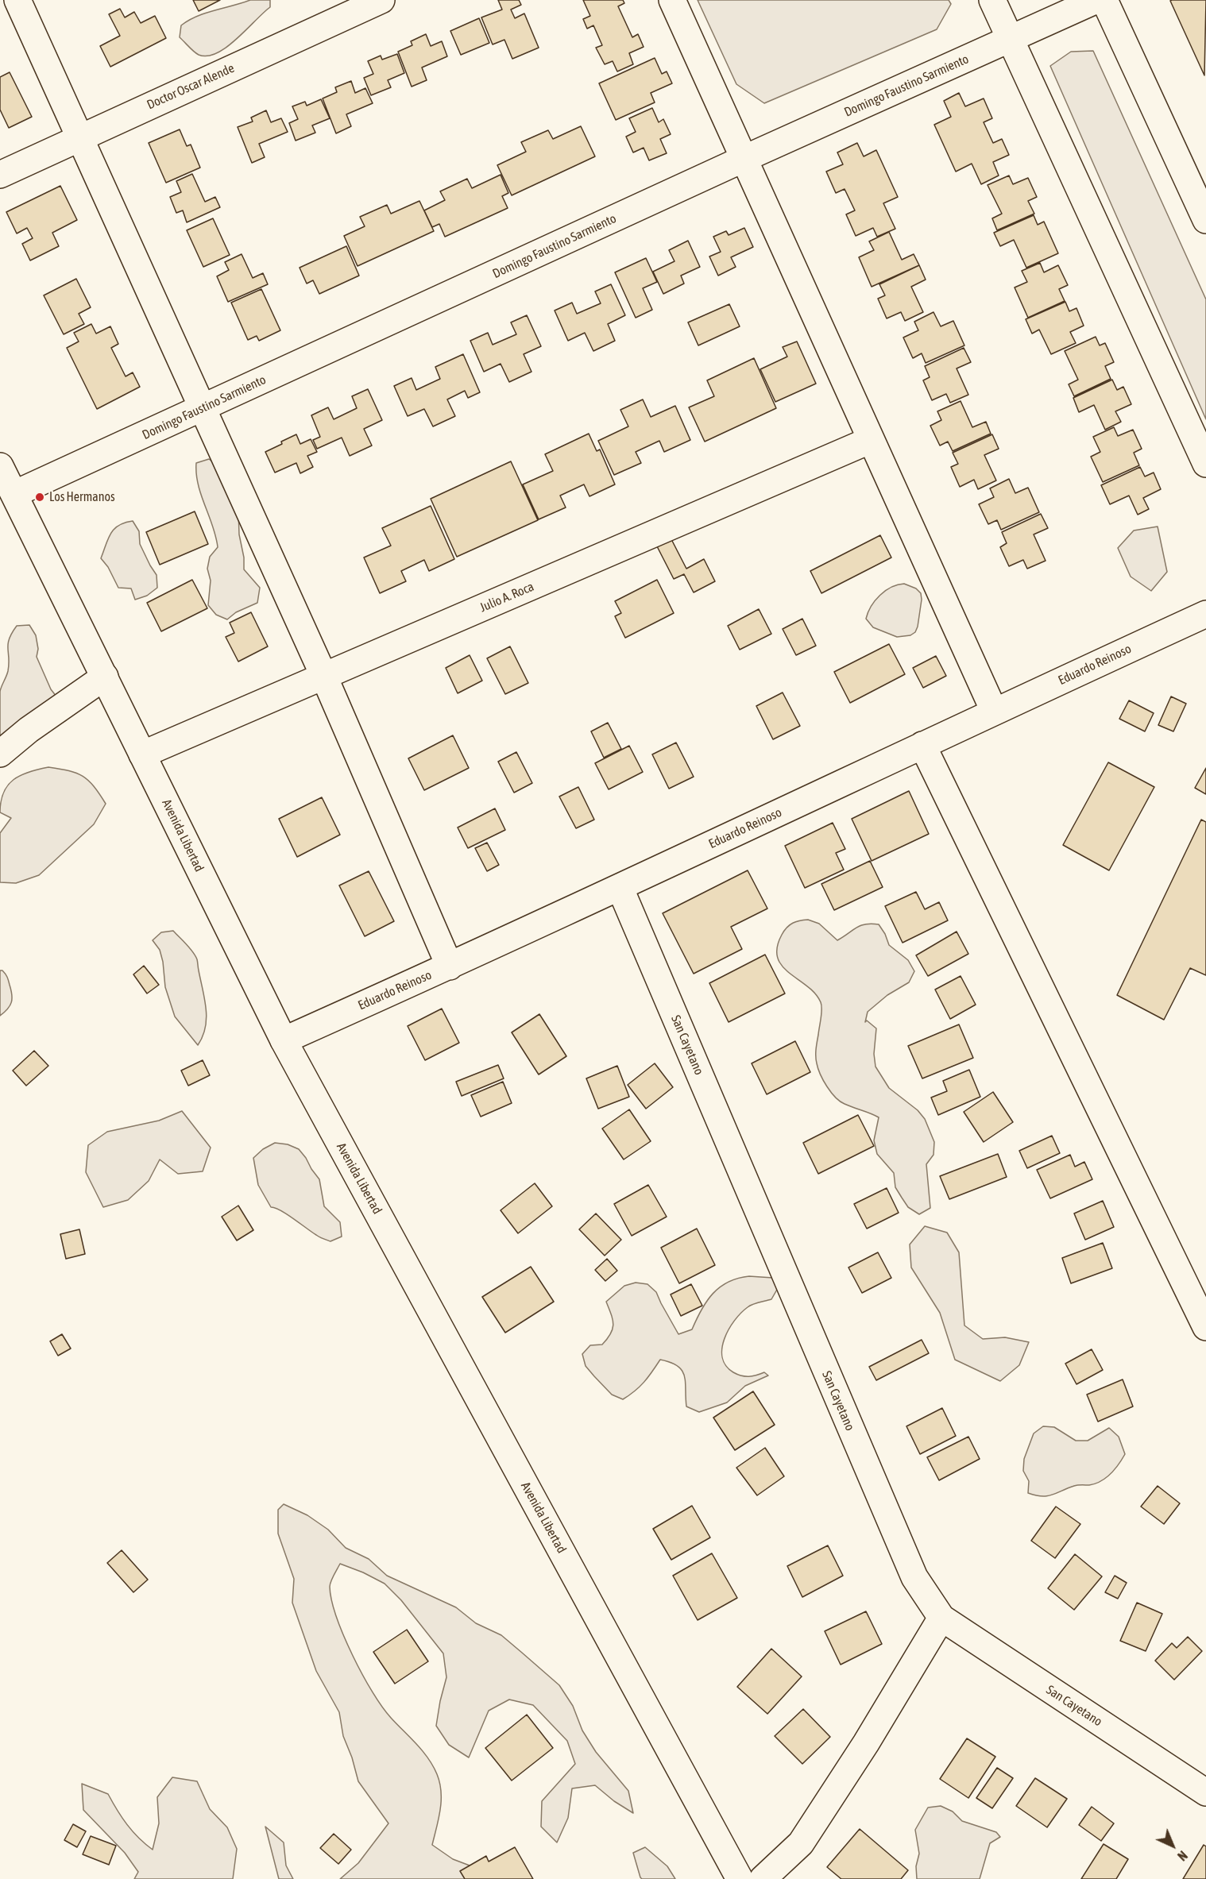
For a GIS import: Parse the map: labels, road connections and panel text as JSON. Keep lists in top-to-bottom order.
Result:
{
  "streets": {
    "street": [
      "Domingo Faustino Sarmiento",
      "Doctor Oscar Alende",
      "Julio A. Roca",
      "Eduardo Reinoso",
      "Avenida Libertad",
      "San Cayetano"
    ]
  },
  "crossings": [
    ["Domingo Faustino Sarmiento", "Avenida Libertad"],
    ["Julio A. Roca", "Avenida Libertad"],
    ["Eduardo Reinoso", "Avenida Libertad"],
    ["Eduardo Reinoso", "San Cayetano"]
  ],
  "places": ["Los Hermanos"],
  "north": "bottom right"
}
